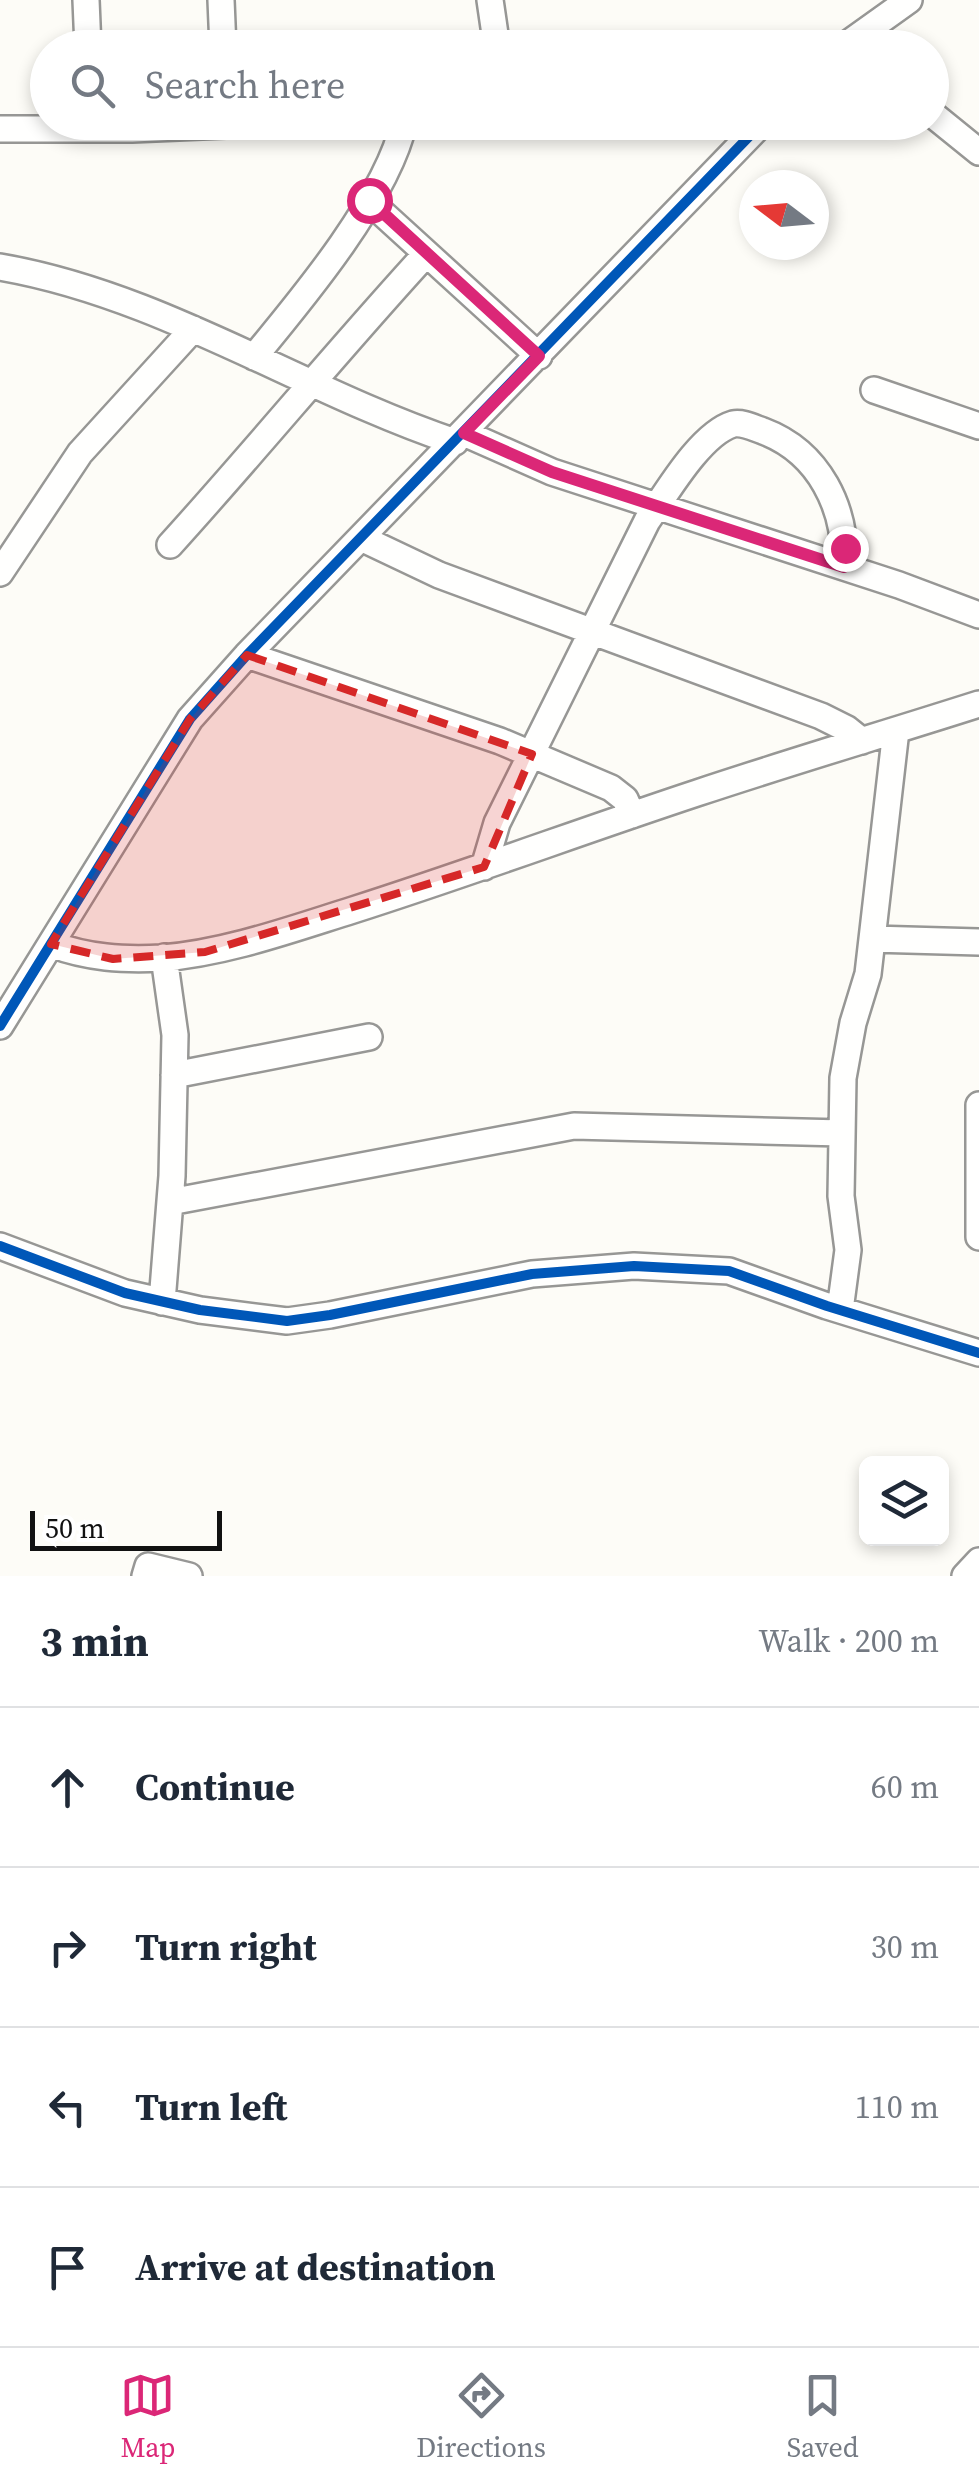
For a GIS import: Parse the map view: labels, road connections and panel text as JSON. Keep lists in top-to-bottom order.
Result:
{
  "scale_bar": "50 m",
  "north": "left",
  "page": {
    "search": "Search here",
    "scale": "50 m",
    "heading": ["3 min", "Walk · 200 m"],
    "list": [
      ["Continue", "60 m"],
      ["Turn right", "30 m"],
      ["Turn left", "110 m"],
      "Arrive at destination"
    ],
    "nav": ["Map", "Directions", "Saved"]
  }
}
